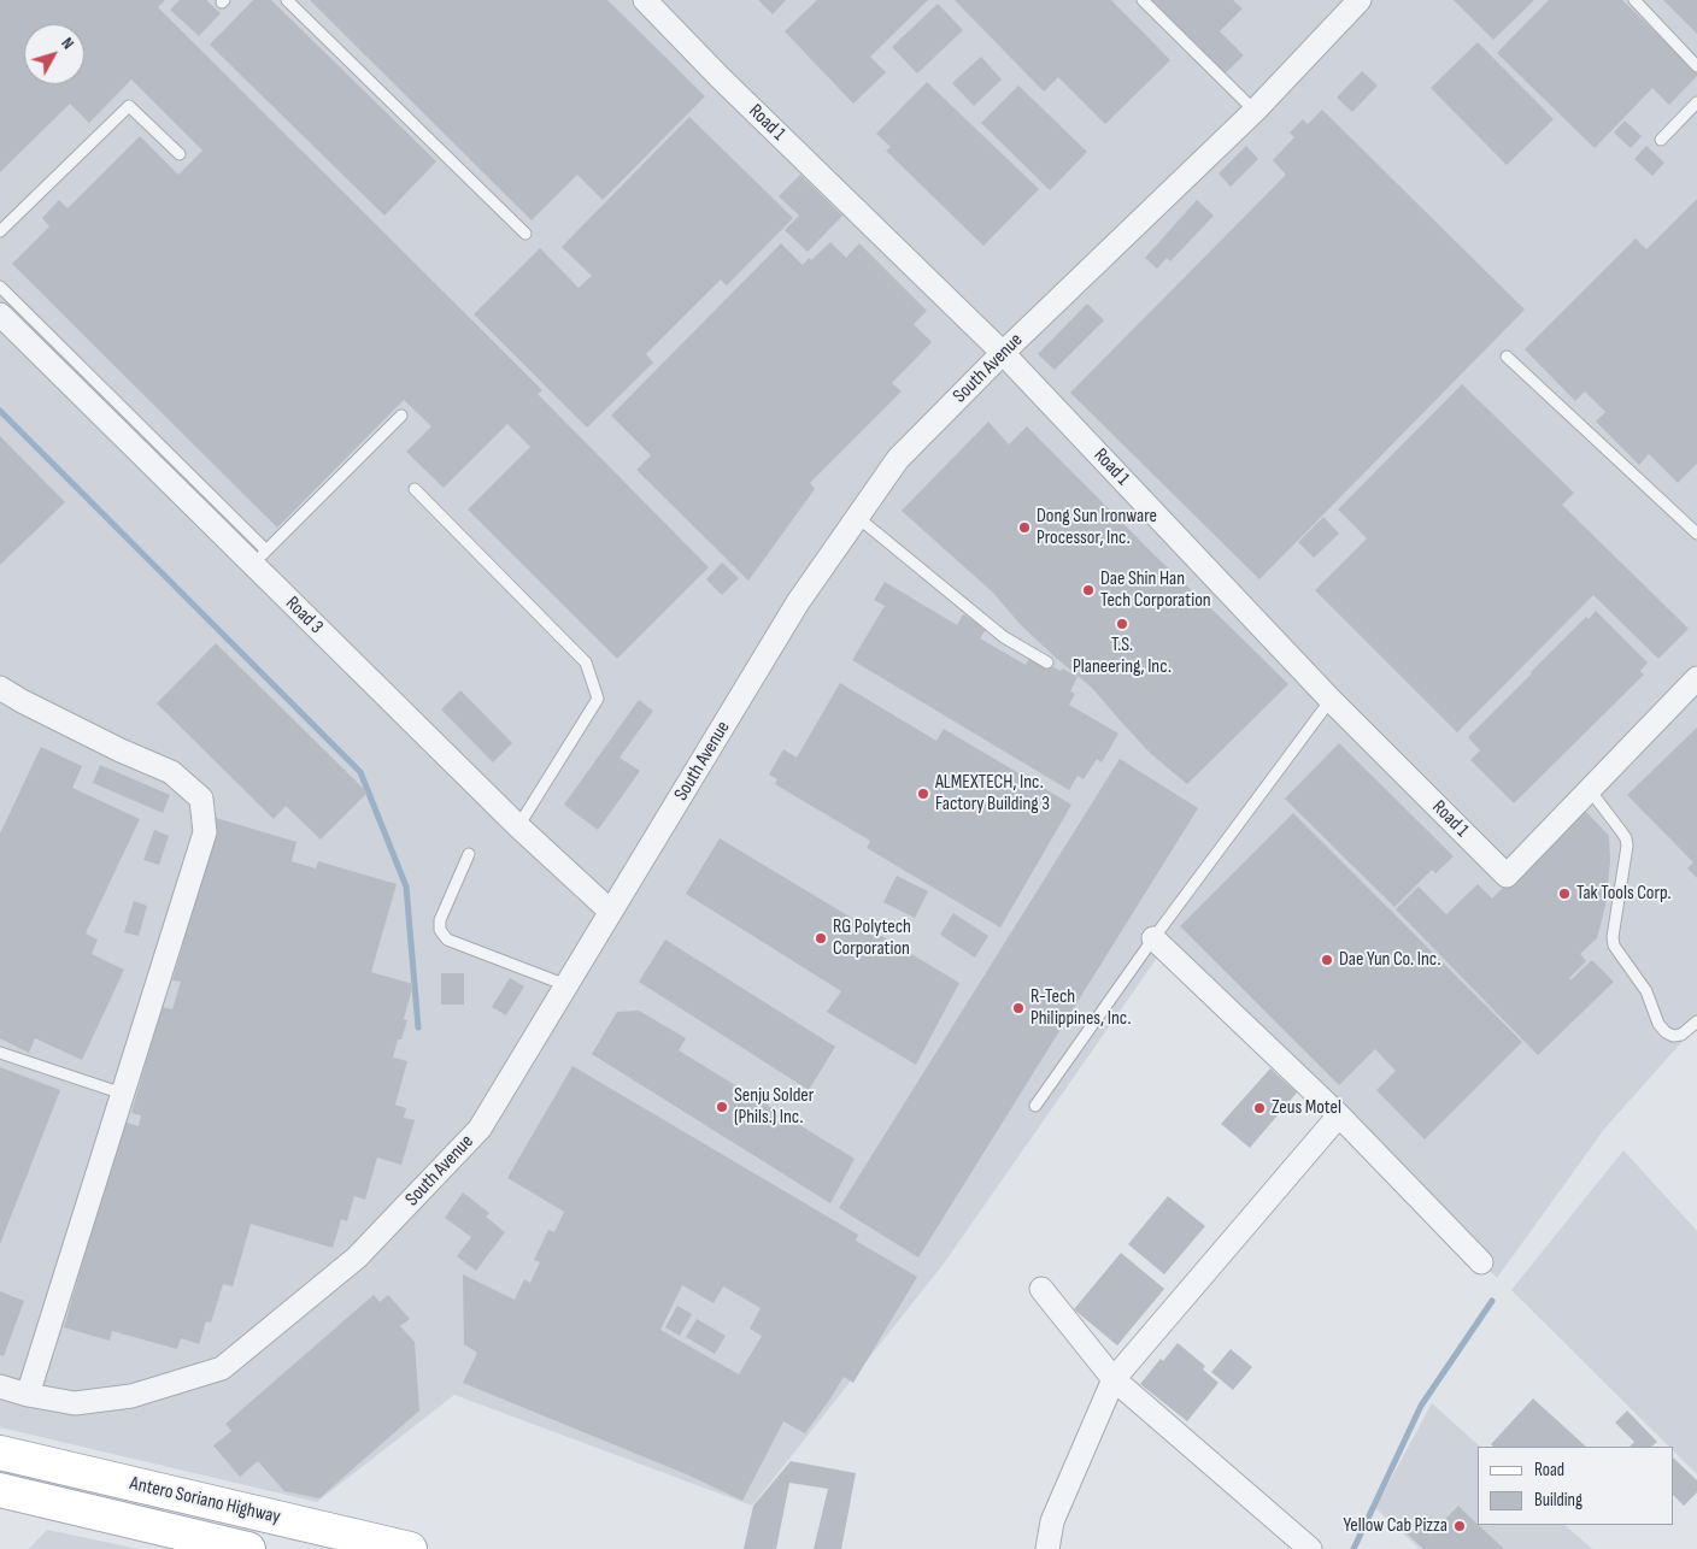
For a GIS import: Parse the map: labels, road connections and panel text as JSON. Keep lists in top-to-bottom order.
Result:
{
  "streets": {
    "main road": ["Antero Soriano Highway"],
    "street": ["Road 1", "South Avenue", "Road 3"]
  },
  "crossings": [
    ["Road 1", "South Avenue"],
    ["South Avenue", "Road 3"]
  ],
  "places": [
    "Dong Sun Ironware Processor, Inc.",
    "Dae Shin Han Tech Corporation",
    "T.S. Planeering, Inc.",
    "ALMEXTECH, Inc. Factory Building 3",
    "Tak Tools Corp.",
    "RG Polytech Corporation",
    "Dae Yun Co. Inc.",
    "R-Tech Philippines, Inc.",
    "Senju Solder (Phils.) Inc.",
    "Zeus Motel",
    "Yellow Cab Pizza"
  ],
  "legend": ["Road", "Building"],
  "north": "top right"
}
